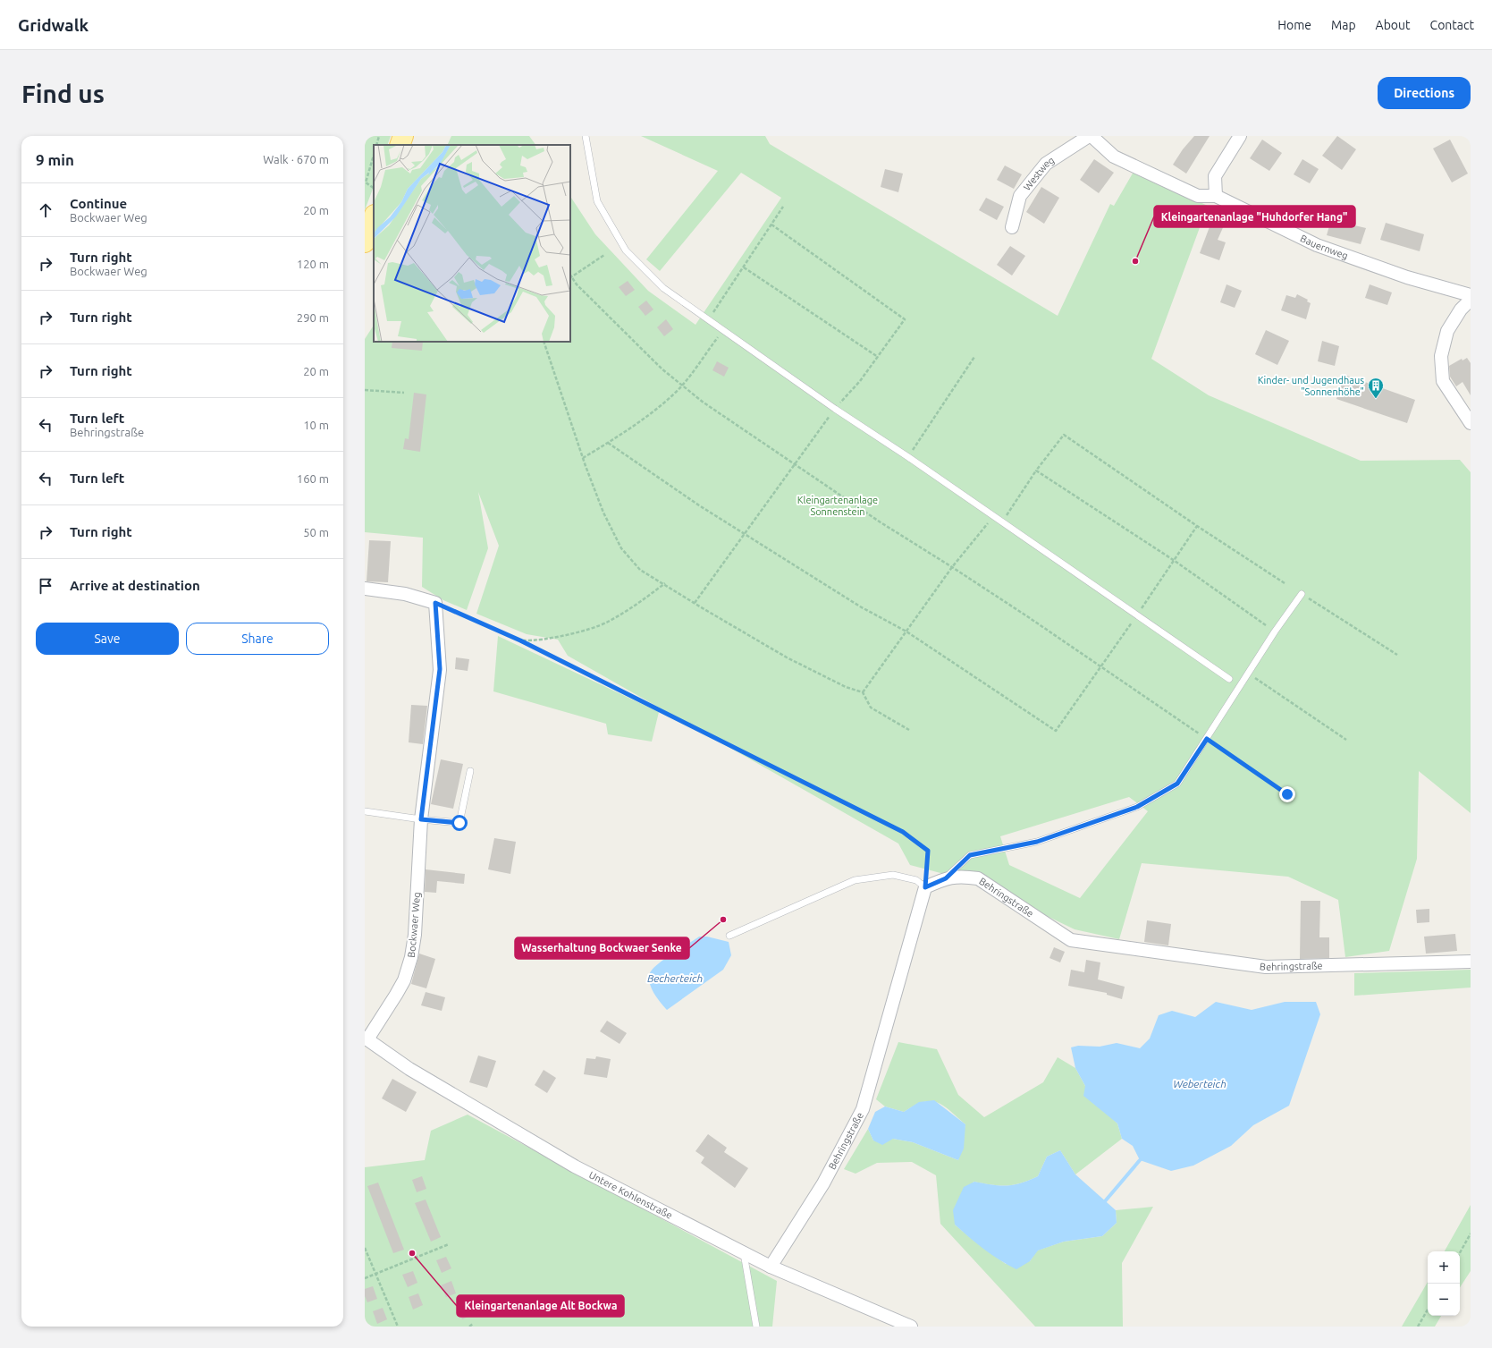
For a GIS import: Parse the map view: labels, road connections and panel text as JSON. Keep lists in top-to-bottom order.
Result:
{
  "streets": {
    "street": [
      "Westweg",
      "Bauernweg",
      "Behringstraße",
      "Bockwaer Weg",
      "Untere Kohlenstraße"
    ]
  },
  "crossings": [
    ["Westweg", "Bauernweg"],
    ["Behringstraße", "Untere Kohlenstraße"],
    ["Bockwaer Weg", "Untere Kohlenstraße"]
  ],
  "water": ["Becherteich", "Weberteich"],
  "parks": ["Kleingartenanlage Sonnenstein"],
  "places": {
    "other": ["Kleingartenanlage \"Huhdorfer Hang\"", "Wasserhaltung Bockwaer Senke", "Kleingartenanlage Alt Bockwa"],
    "building": ["Kinder- und Jugendhaus \"Sonnenhöhe\""]
  },
  "page": {
    "header": "Gridwalk",
    "nav": [
      "Home",
      "Map",
      "About",
      "Contact"
    ],
    "buttons": [
      "Directions",
      ["Save", "Share"]
    ],
    "title": "Find us",
    "heading": ["9 min", "Walk · 670 m"],
    "list": [
      ["Continue", "Bockwaer Weg", "20 m"],
      ["Turn right", "Bockwaer Weg", "120 m"],
      ["Turn right", "290 m"],
      ["Turn right", "20 m"],
      ["Turn left", "Behringstraße", "10 m"],
      ["Turn left", "160 m"],
      ["Turn right", "50 m"],
      "Arrive at destination"
    ],
    "map_buttons": ["+", "−"]
  }
}
